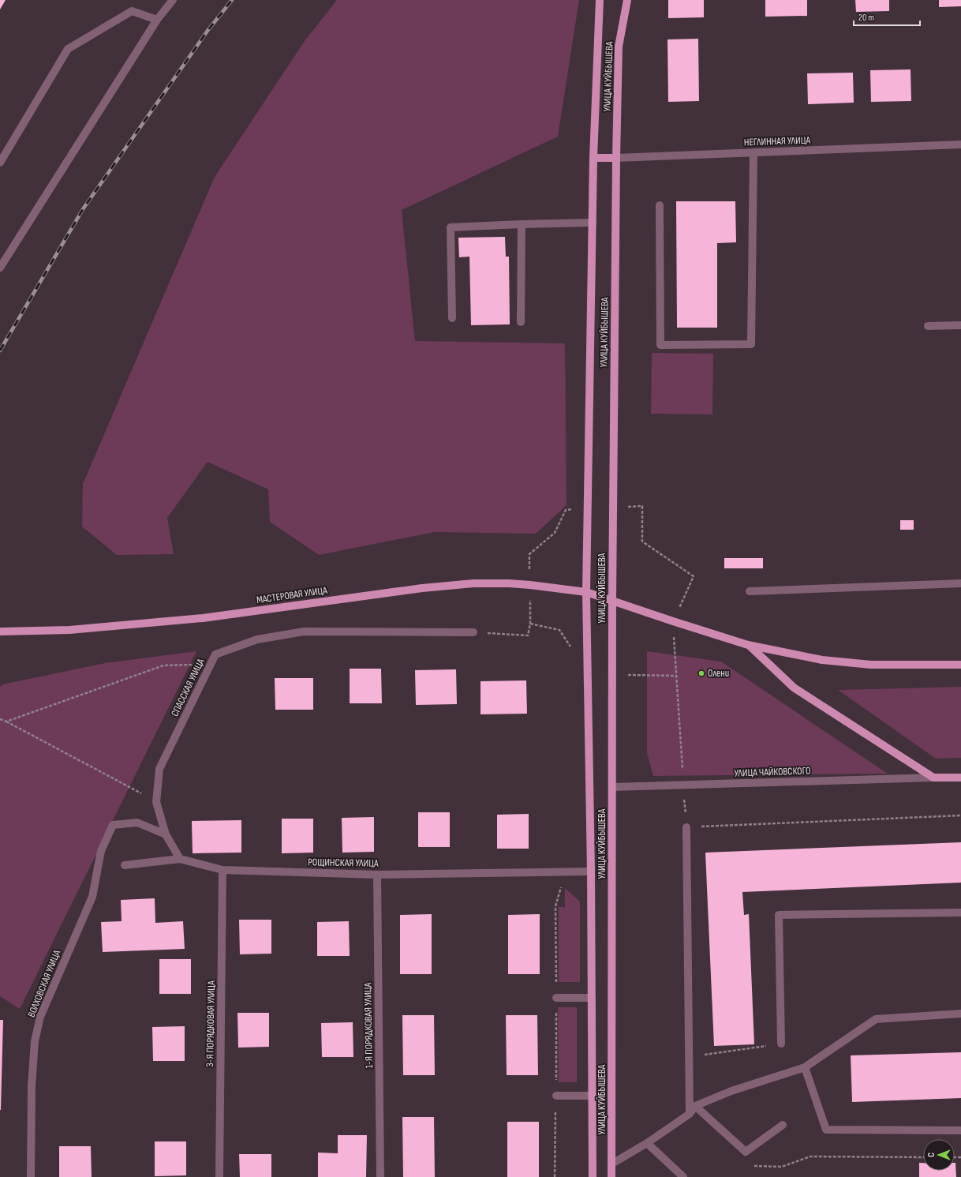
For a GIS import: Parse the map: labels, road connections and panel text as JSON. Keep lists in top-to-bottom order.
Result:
{
  "streets": {
    "main road": [
      "УЛИЦА КУЙБЫШЕВА",
      "НЕГЛИННАЯ УЛИЦА",
      "МАСТЕРОВАЯ УЛИЦА",
      "УЛИЦА ЧАЙКОВСКОГО"
    ],
    "street": [
      "СПАССКАЯ УЛИЦА",
      "РОЩИНСКАЯ УЛИЦА",
      "ВОЛХОВСКАЯ УЛИЦА",
      "3-Я ПОРЯДКОВАЯ УЛИЦА",
      "1-Я ПОРЯДКОВАЯ УЛИЦА"
    ]
  },
  "crossings": [
    ["УЛИЦА КУЙБЫШЕВА", "НЕГЛИННАЯ УЛИЦА"],
    ["УЛИЦА КУЙБЫШЕВА", "МАСТЕРОВАЯ УЛИЦА"],
    ["УЛИЦА КУЙБЫШЕВА", "УЛИЦА ЧАЙКОВСКОГО"],
    ["УЛИЦА КУЙБЫШЕВА", "РОЩИНСКАЯ УЛИЦА"],
    ["СПАССКАЯ УЛИЦА", "ВОЛХОВСКАЯ УЛИЦА"],
    ["РОЩИНСКАЯ УЛИЦА", "3-Я ПОРЯДКОВАЯ УЛИЦА"],
    ["РОЩИНСКАЯ УЛИЦА", "1-Я ПОРЯДКОВАЯ УЛИЦА"]
  ],
  "places": ["Олени"],
  "scale_bar": "20 m",
  "north": "left"
}
